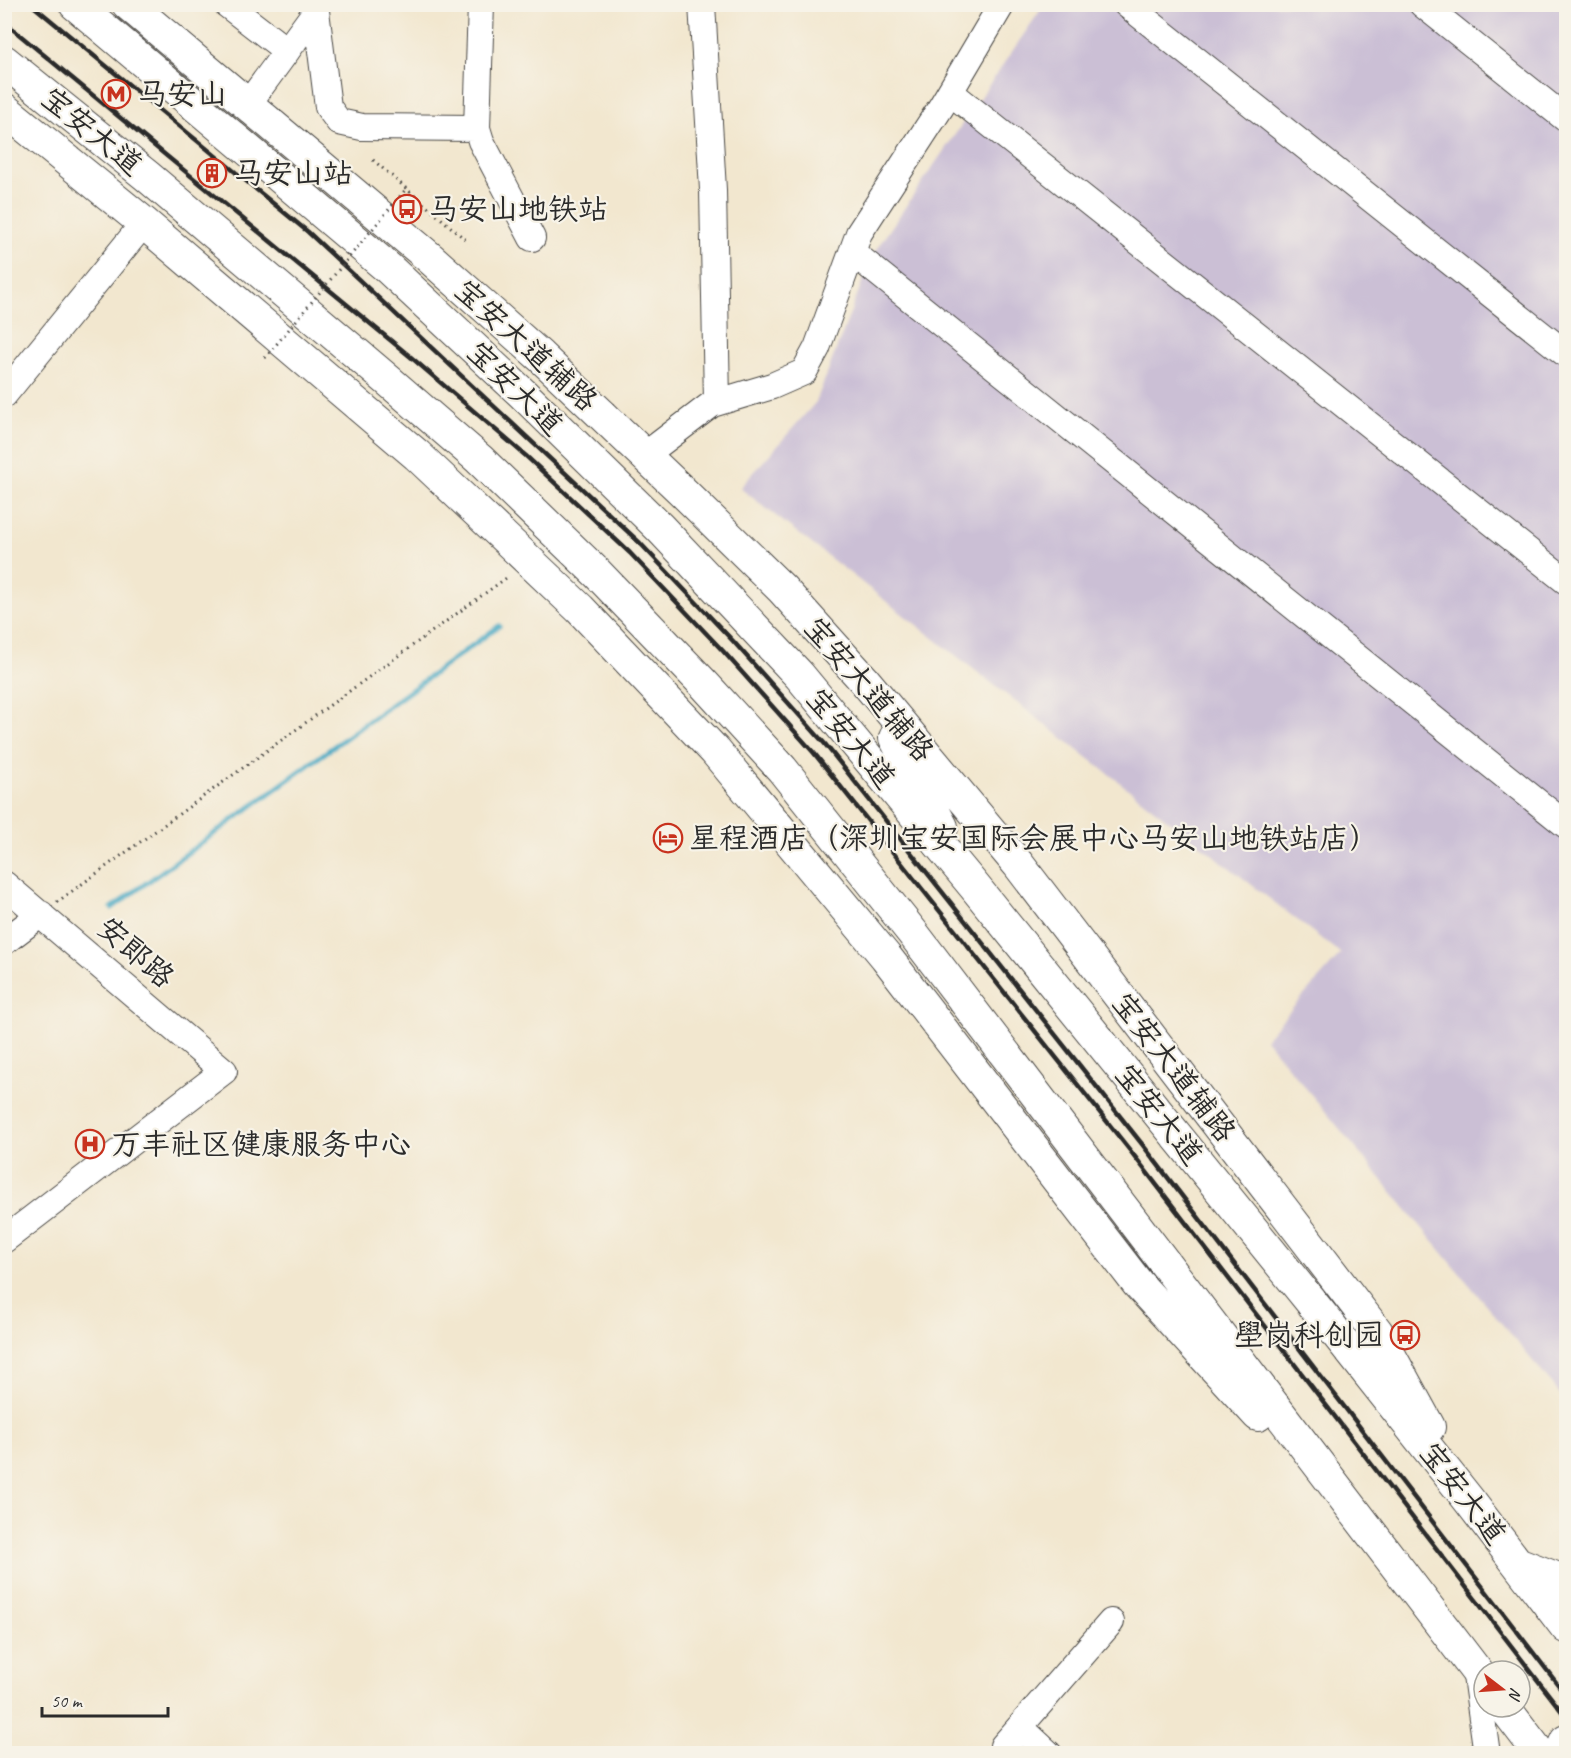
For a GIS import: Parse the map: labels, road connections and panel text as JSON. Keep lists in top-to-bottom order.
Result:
{
  "streets": {
    "main road": ["宝安大道", "宝安大道辅路"],
    "street": ["安郎路"]
  },
  "crossings": [
    ["宝安大道", "宝安大道辅路"]
  ],
  "places": {
    "metro station": ["马安山"],
    "building": ["马安山站"],
    "bus stop": ["马安山地铁站", "壆岗科创园"],
    "hotel": ["星程酒店（深圳宝安国际会展中心马安山地铁站店）"],
    "hospital": ["万丰社区健康服务中心"]
  },
  "scale_bar": "50 m",
  "north": "right"
}
